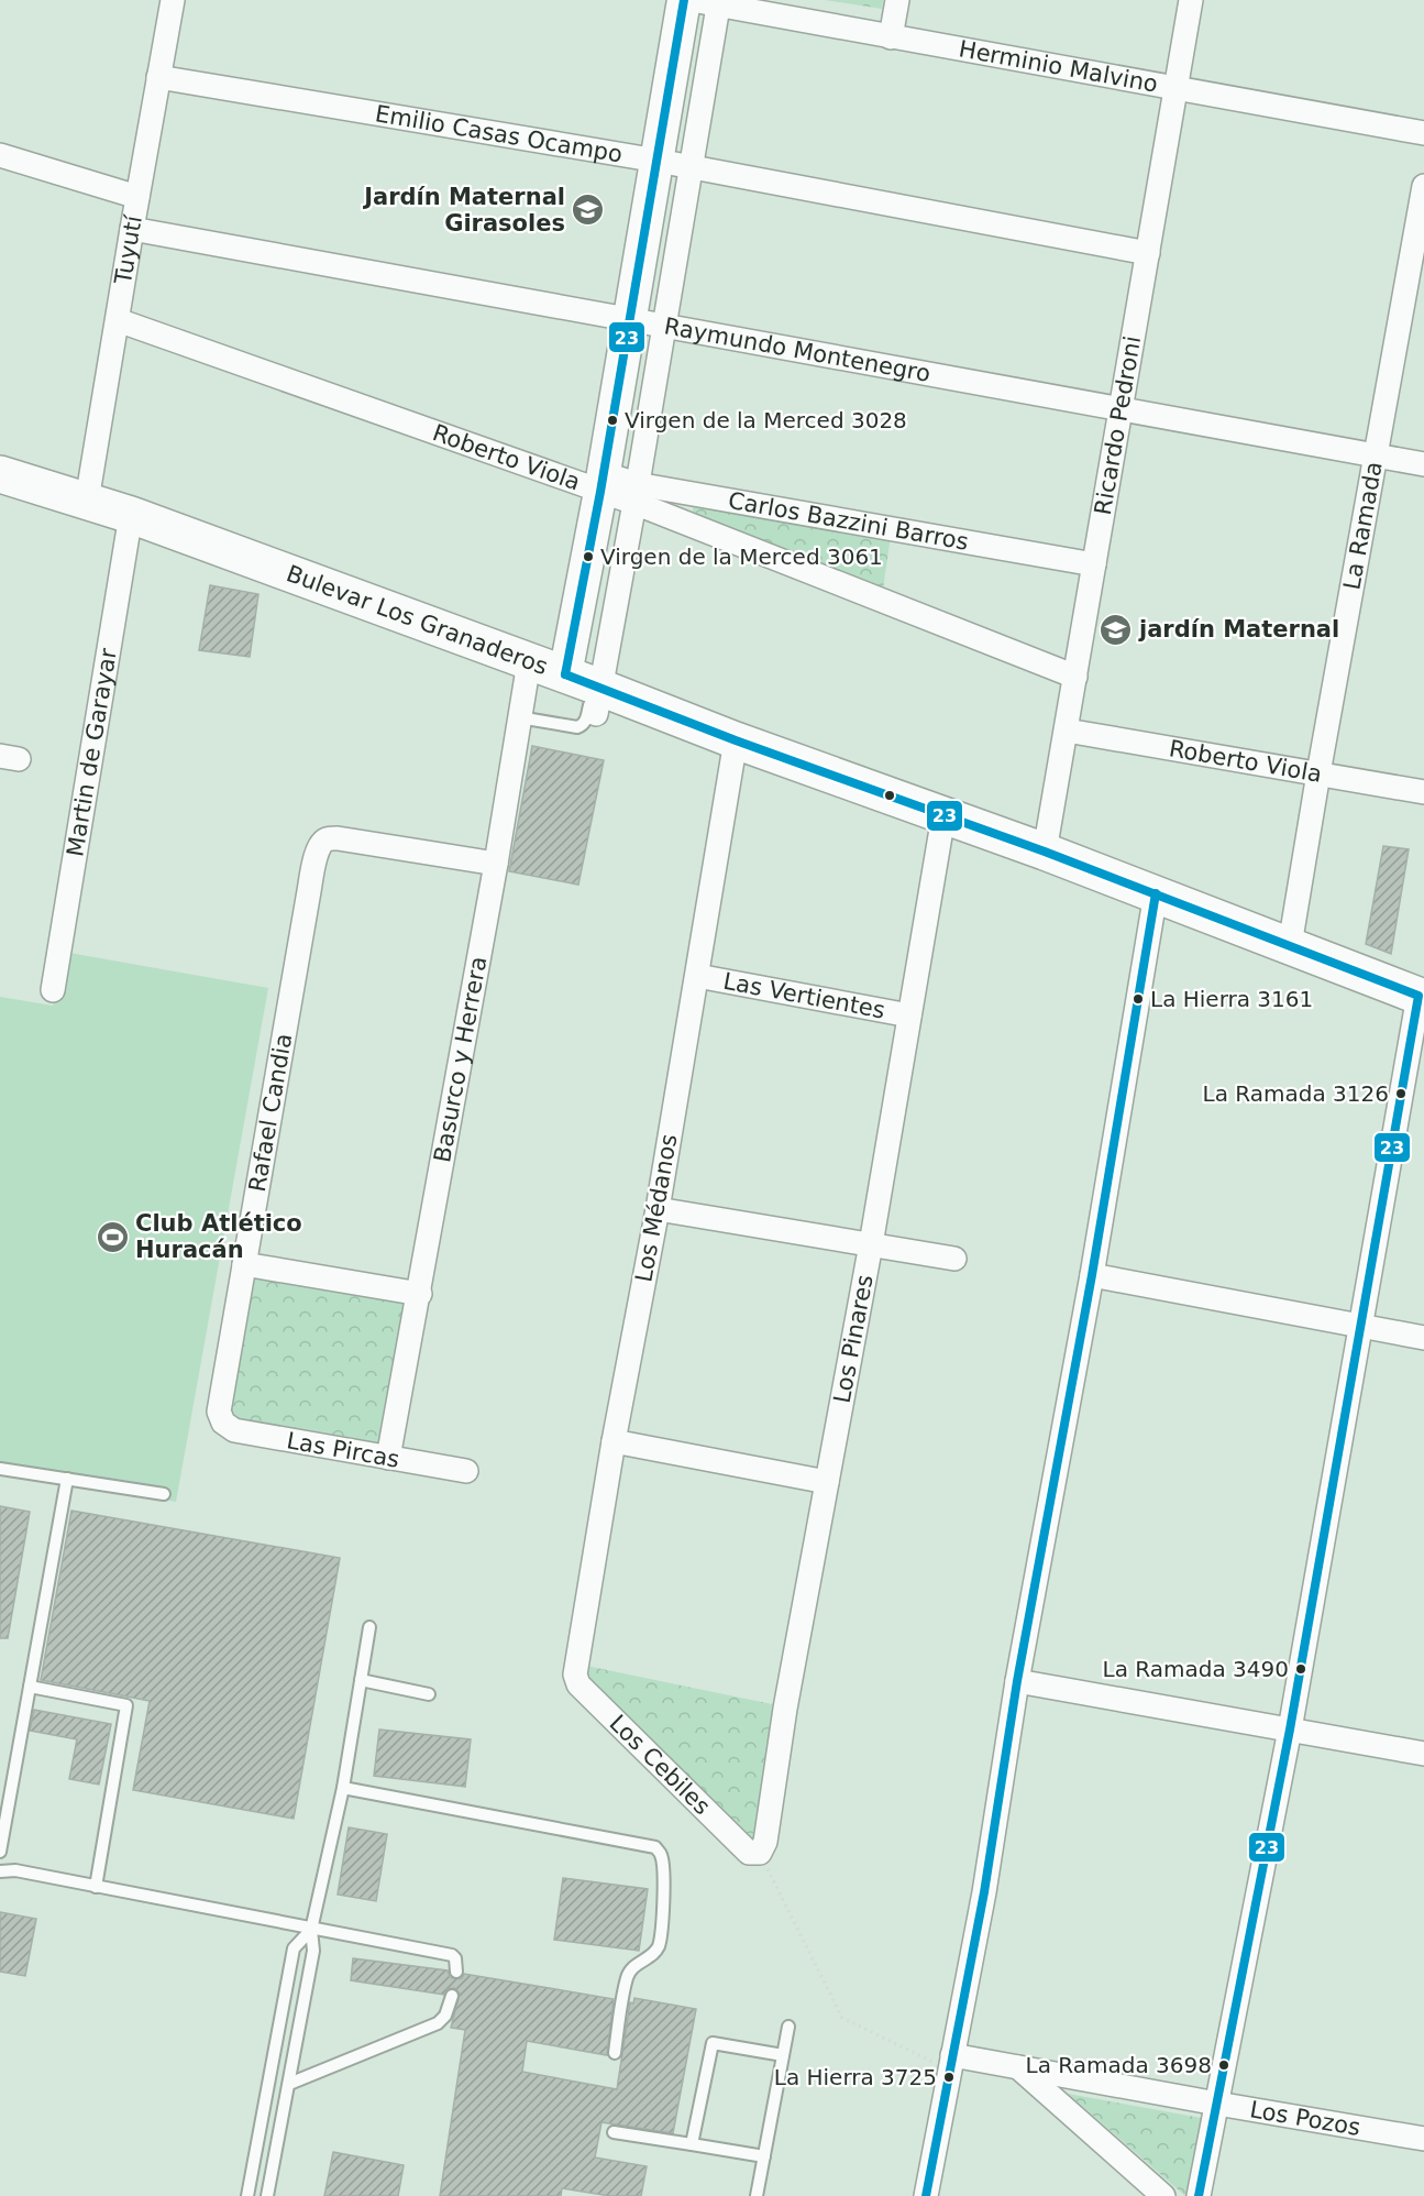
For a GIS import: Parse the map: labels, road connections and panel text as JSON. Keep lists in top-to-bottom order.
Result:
{
  "streets": {
    "main road": ["Bulevar Los Granaderos"],
    "street": [
      "Herminio Malvino",
      "Emilio Casas Ocampo",
      "Tuyutí",
      "Raymundo Montenegro",
      "Ricardo Pedroni",
      "Roberto Viola",
      "Carlos Bazzini Barros",
      "La Ramada",
      "Martin de Garayar",
      "Las Vertientes",
      "Basurco y Herrera",
      "Rafael Candia",
      "Los Médanos",
      "Los Pinares",
      "Las Pircas",
      "Los Cebiles",
      "Los Pozos"
    ]
  },
  "crossings": [
    ["Herminio Malvino", "Ricardo Pedroni"],
    ["Emilio Casas Ocampo", "Tuyutí"],
    ["Emilio Casas Ocampo", "Ricardo Pedroni"],
    ["Tuyutí", "Raymundo Montenegro"],
    ["Tuyutí", "Roberto Viola"],
    ["Tuyutí", "Bulevar Los Granaderos"],
    ["Raymundo Montenegro", "Ricardo Pedroni"],
    ["Raymundo Montenegro", "La Ramada"],
    ["Ricardo Pedroni", "Roberto Viola"],
    ["Ricardo Pedroni", "Carlos Bazzini Barros"],
    ["Ricardo Pedroni", "Bulevar Los Granaderos"],
    ["Roberto Viola", "Carlos Bazzini Barros"],
    ["Roberto Viola", "La Ramada"],
    ["La Ramada", "Bulevar Los Granaderos"],
    ["Bulevar Los Granaderos", "Martin de Garayar"],
    ["Bulevar Los Granaderos", "Basurco y Herrera"],
    ["Bulevar Los Granaderos", "Los Médanos"],
    ["Bulevar Los Granaderos", "Los Pinares"],
    ["Las Vertientes", "Los Médanos"],
    ["Las Vertientes", "Los Pinares"],
    ["Basurco y Herrera", "Rafael Candia"],
    ["Basurco y Herrera", "Las Pircas"],
    ["Rafael Candia", "Las Pircas"],
    ["Los Médanos", "Los Cebiles"],
    ["Los Pinares", "Los Cebiles"]
  ],
  "places": {
    "school or university": ["Jardín Maternal Girasoles", "jardín Maternal"],
    "other": [
      "Virgen de la Merced 3028",
      "Virgen de la Merced 3061",
      "La Hierra 3161",
      "La Ramada 3126",
      "La Ramada 3490",
      "La Ramada 3698",
      "La Hierra 3725"
    ],
    "sports": ["Club Atlético Huracán"]
  },
  "lines": ["transit line 23"]
}
